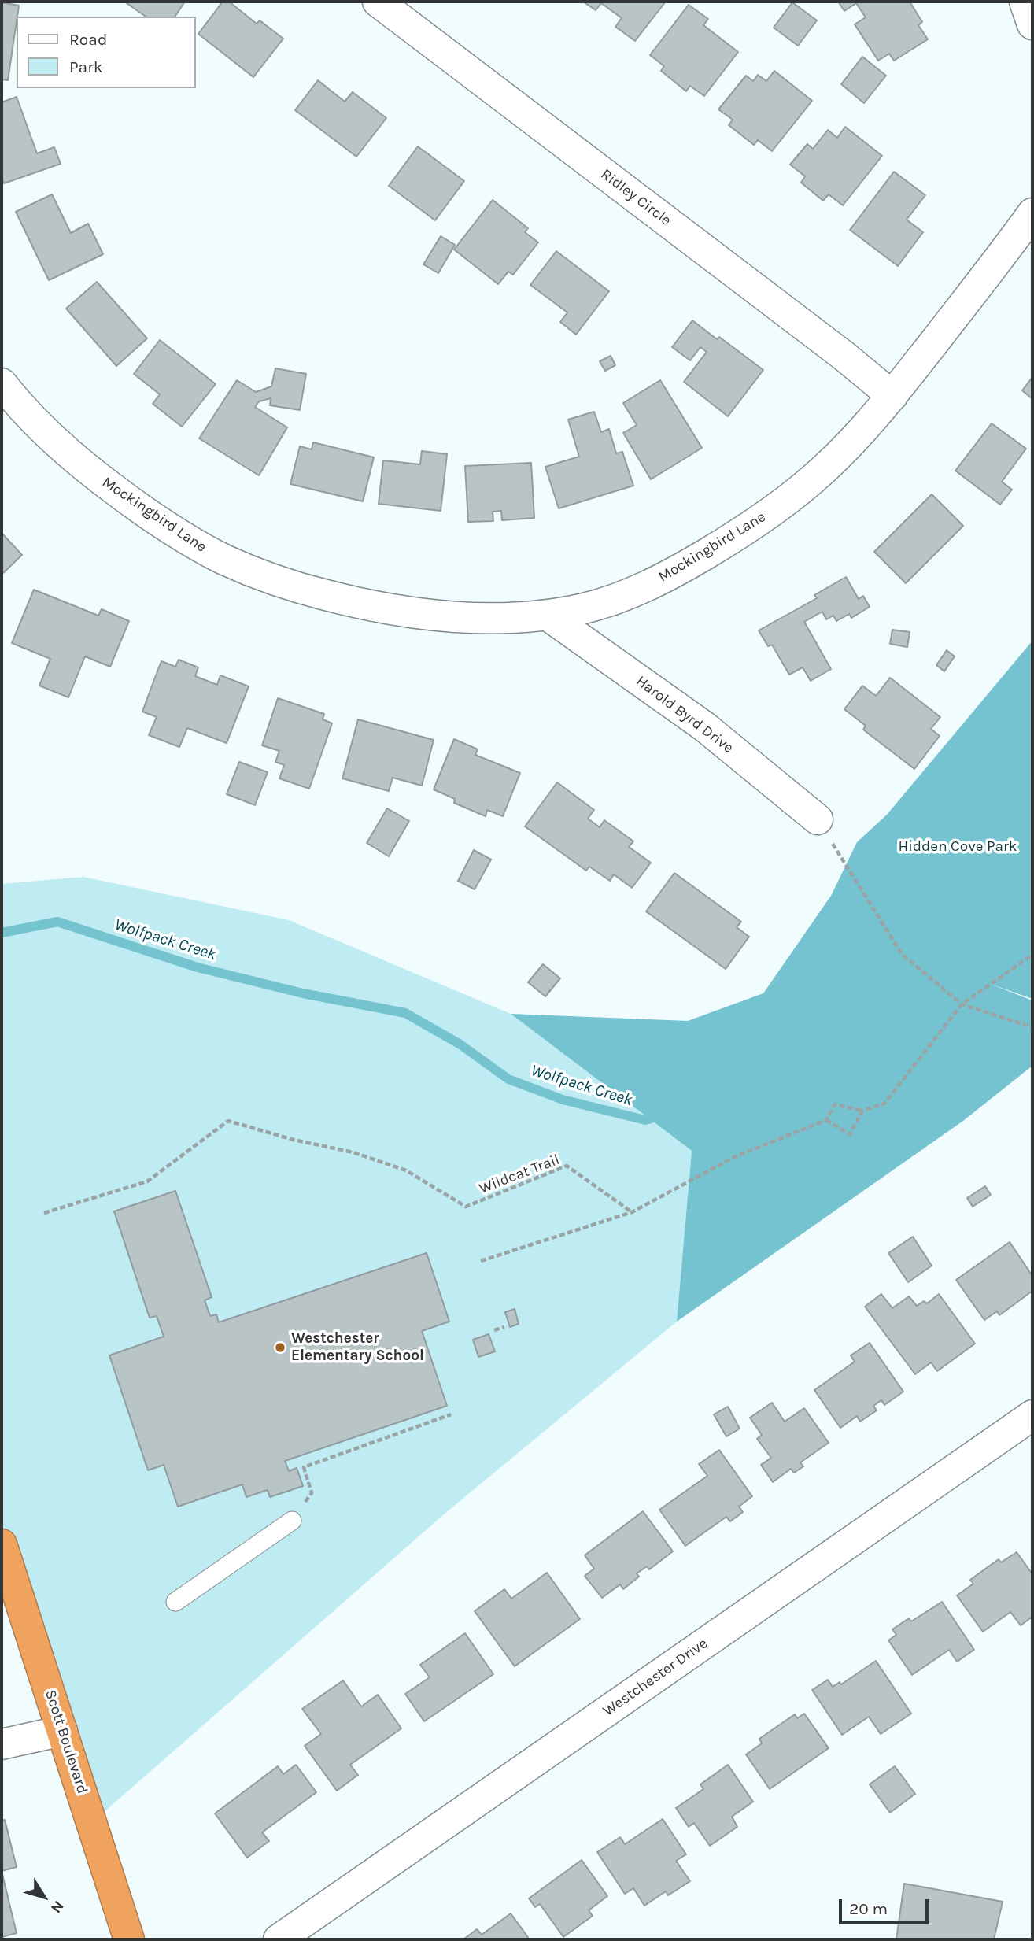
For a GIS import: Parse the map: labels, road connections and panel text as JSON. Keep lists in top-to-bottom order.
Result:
{
  "streets": {
    "highway": ["Scott Boulevard"],
    "street": [
      "Ridley Circle",
      "Mockingbird Lane",
      "Harold Byrd Drive",
      "Westchester Drive"
    ],
    "path": ["Wildcat Trail"]
  },
  "crossings": [
    ["Ridley Circle", "Mockingbird Lane"],
    ["Mockingbird Lane", "Harold Byrd Drive"]
  ],
  "water": ["Wolfpack Creek"],
  "parks": ["Hidden Cove Park"],
  "places": ["Westchester Elementary School"],
  "legend": ["Road", "Park"],
  "scale_bar": "20 m",
  "north": "bottom right"
}
